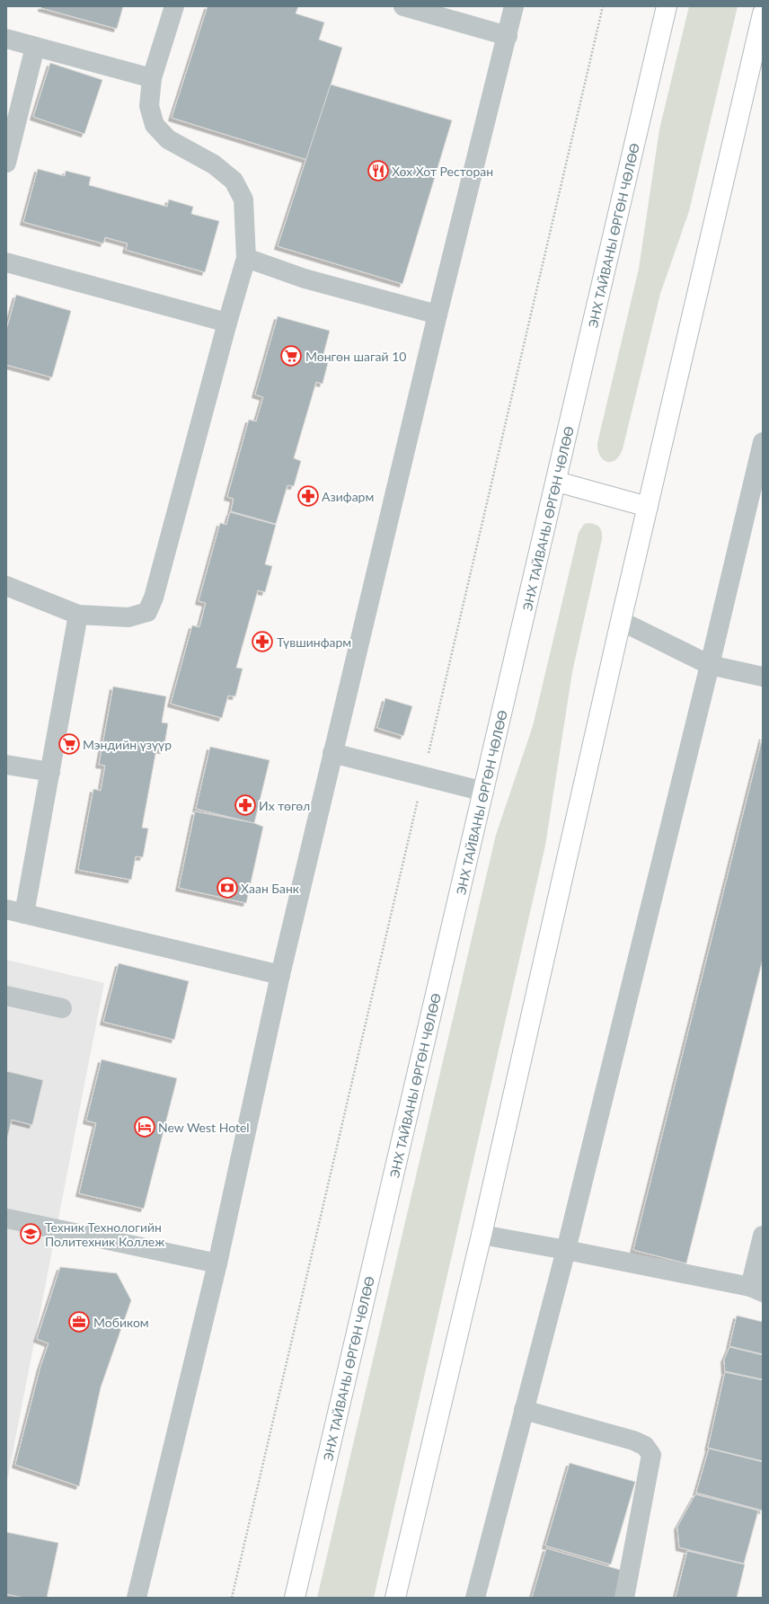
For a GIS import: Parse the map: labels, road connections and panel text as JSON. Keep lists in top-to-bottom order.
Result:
{
  "streets": {
    "highway": ["ЭНХ ТАЙВАНЫ ӨРГӨН ЧӨЛӨӨ"]
  },
  "places": {
    "restaurant": ["Хөх Хот Ресторан"],
    "supermarket": ["Мөнгөн шагай 10", "Мэндийн үзүүр"],
    "pharmacy": ["Азифарм", "Түвшинфарм", "Их төгөл"],
    "bank": ["Хаан Банк"],
    "hotel": ["New West Hotel"],
    "school or university": ["Техник Технологийн Политехник Коллеж"],
    "office": ["Мобиком"]
  }
}
